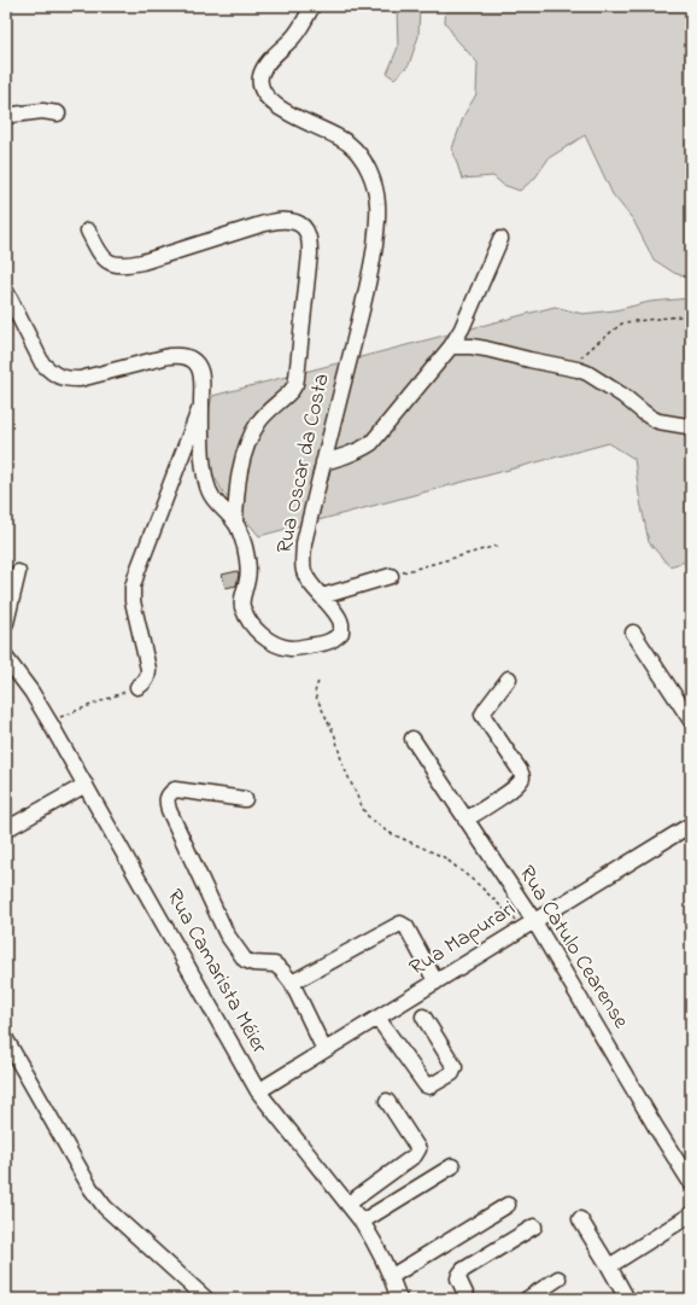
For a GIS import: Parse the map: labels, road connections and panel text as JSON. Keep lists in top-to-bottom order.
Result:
{
  "streets": {
    "street": [
      "Rua Oscar da Costa",
      "Rua Mapurari",
      "Rua Catulo Cearense",
      "Rua Camarista Méier"
    ]
  },
  "crossings": [
    ["Rua Mapurari", "Rua Catulo Cearense"],
    ["Rua Mapurari", "Rua Camarista Méier"]
  ]
}
